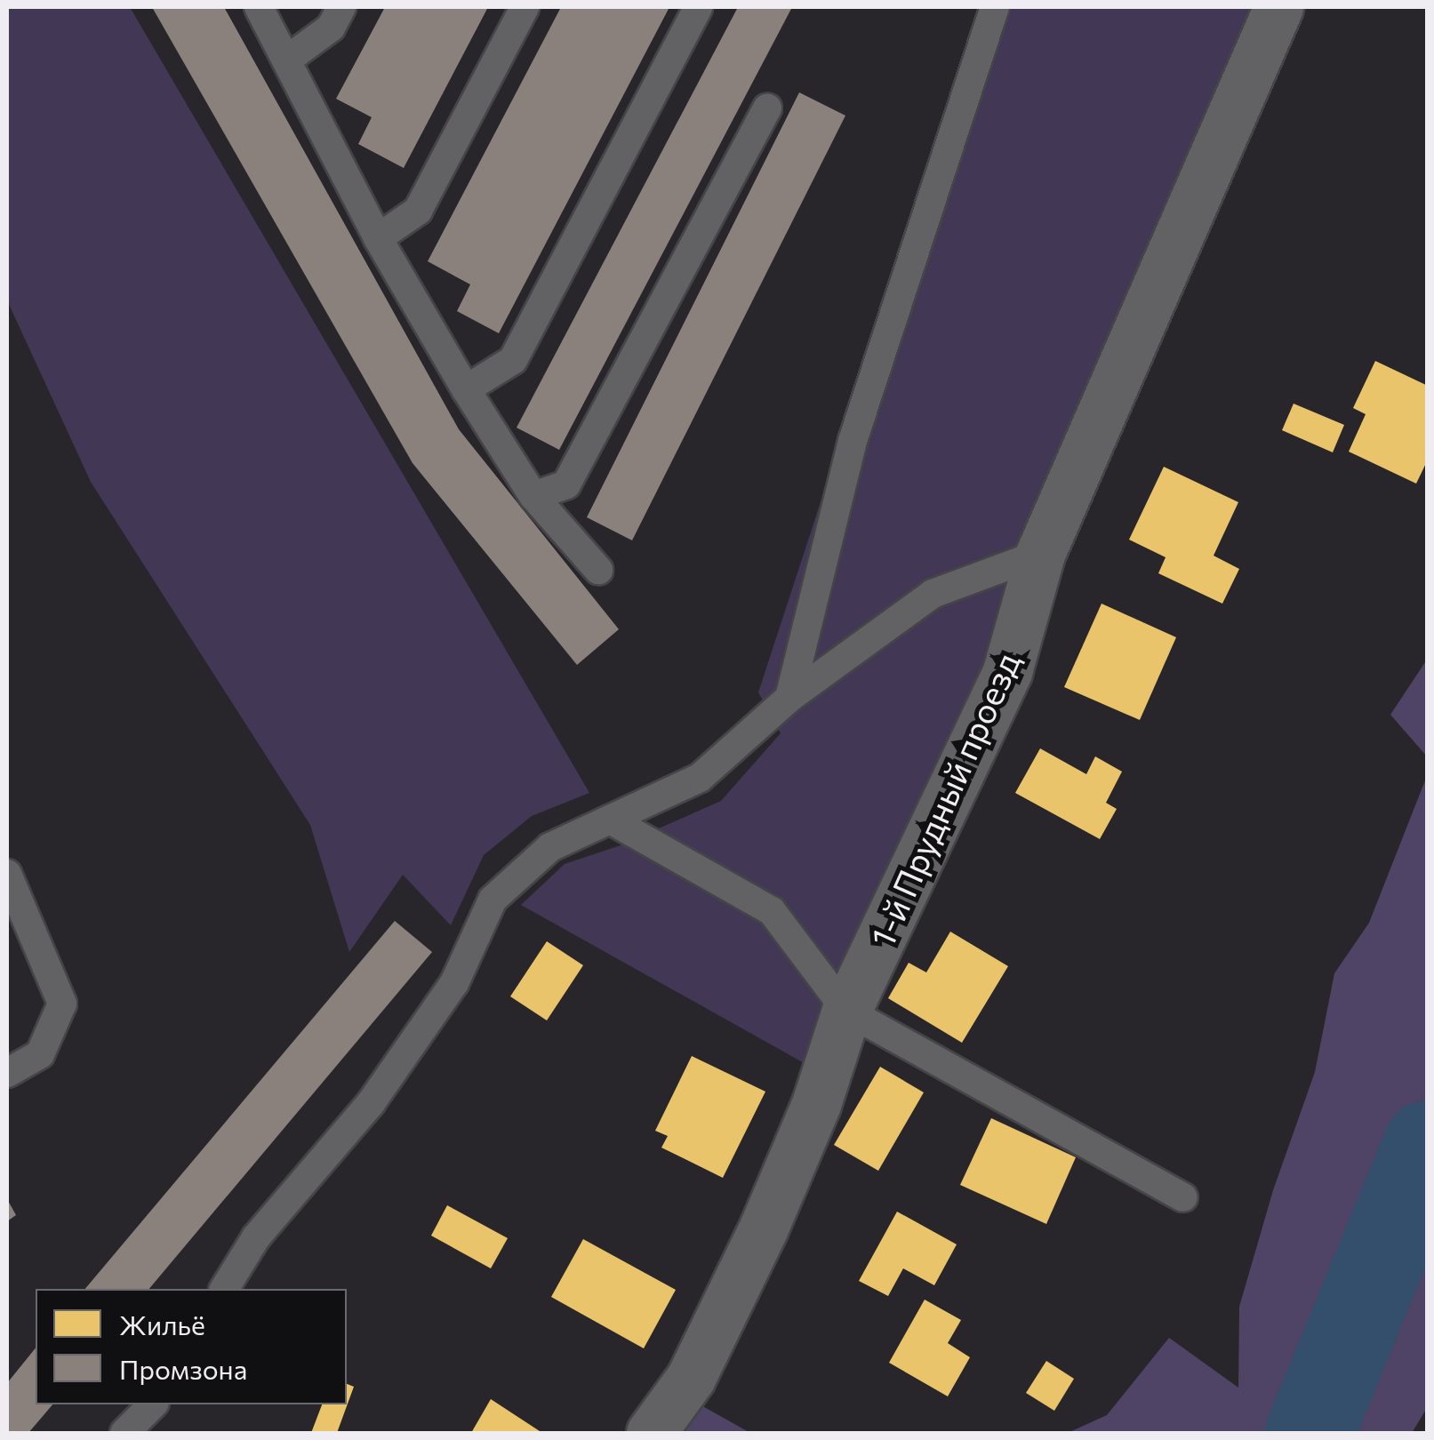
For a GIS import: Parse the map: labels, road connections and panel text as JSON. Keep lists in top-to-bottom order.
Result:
{
  "streets": {
    "street": ["1-й Прудный проезд"]
  },
  "legend": ["Жильё", "Промзона"]
}
